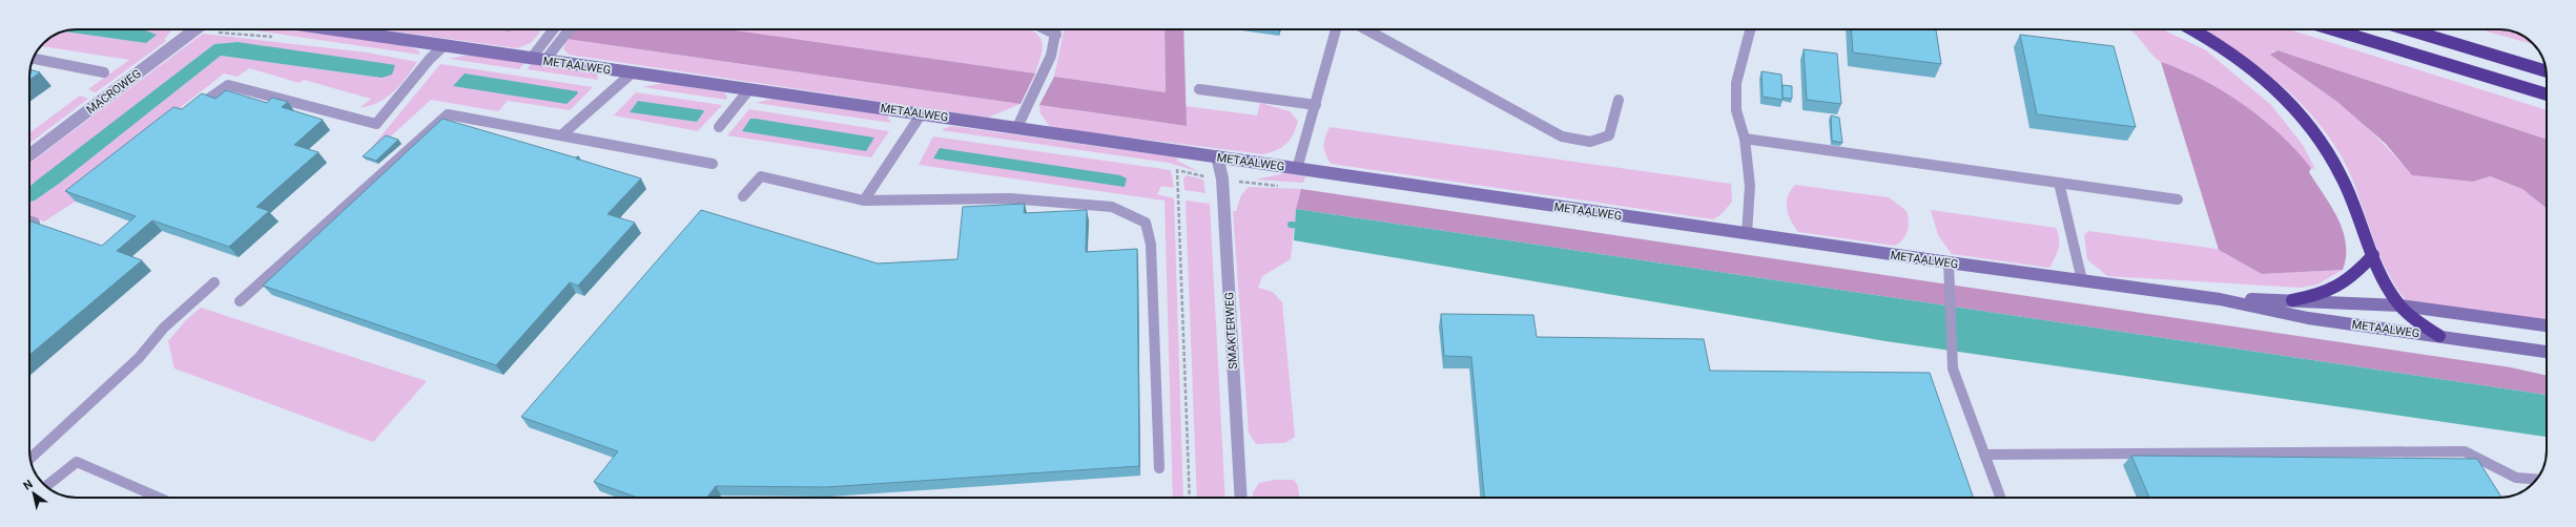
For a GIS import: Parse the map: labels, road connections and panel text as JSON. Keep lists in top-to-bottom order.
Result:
{
  "streets": {
    "street": ["METAALWEG", "MACROWEG", "SMAKTERWEG"]
  },
  "crossings": [
    ["METAALWEG", "SMAKTERWEG"]
  ],
  "north": "top left"
}
